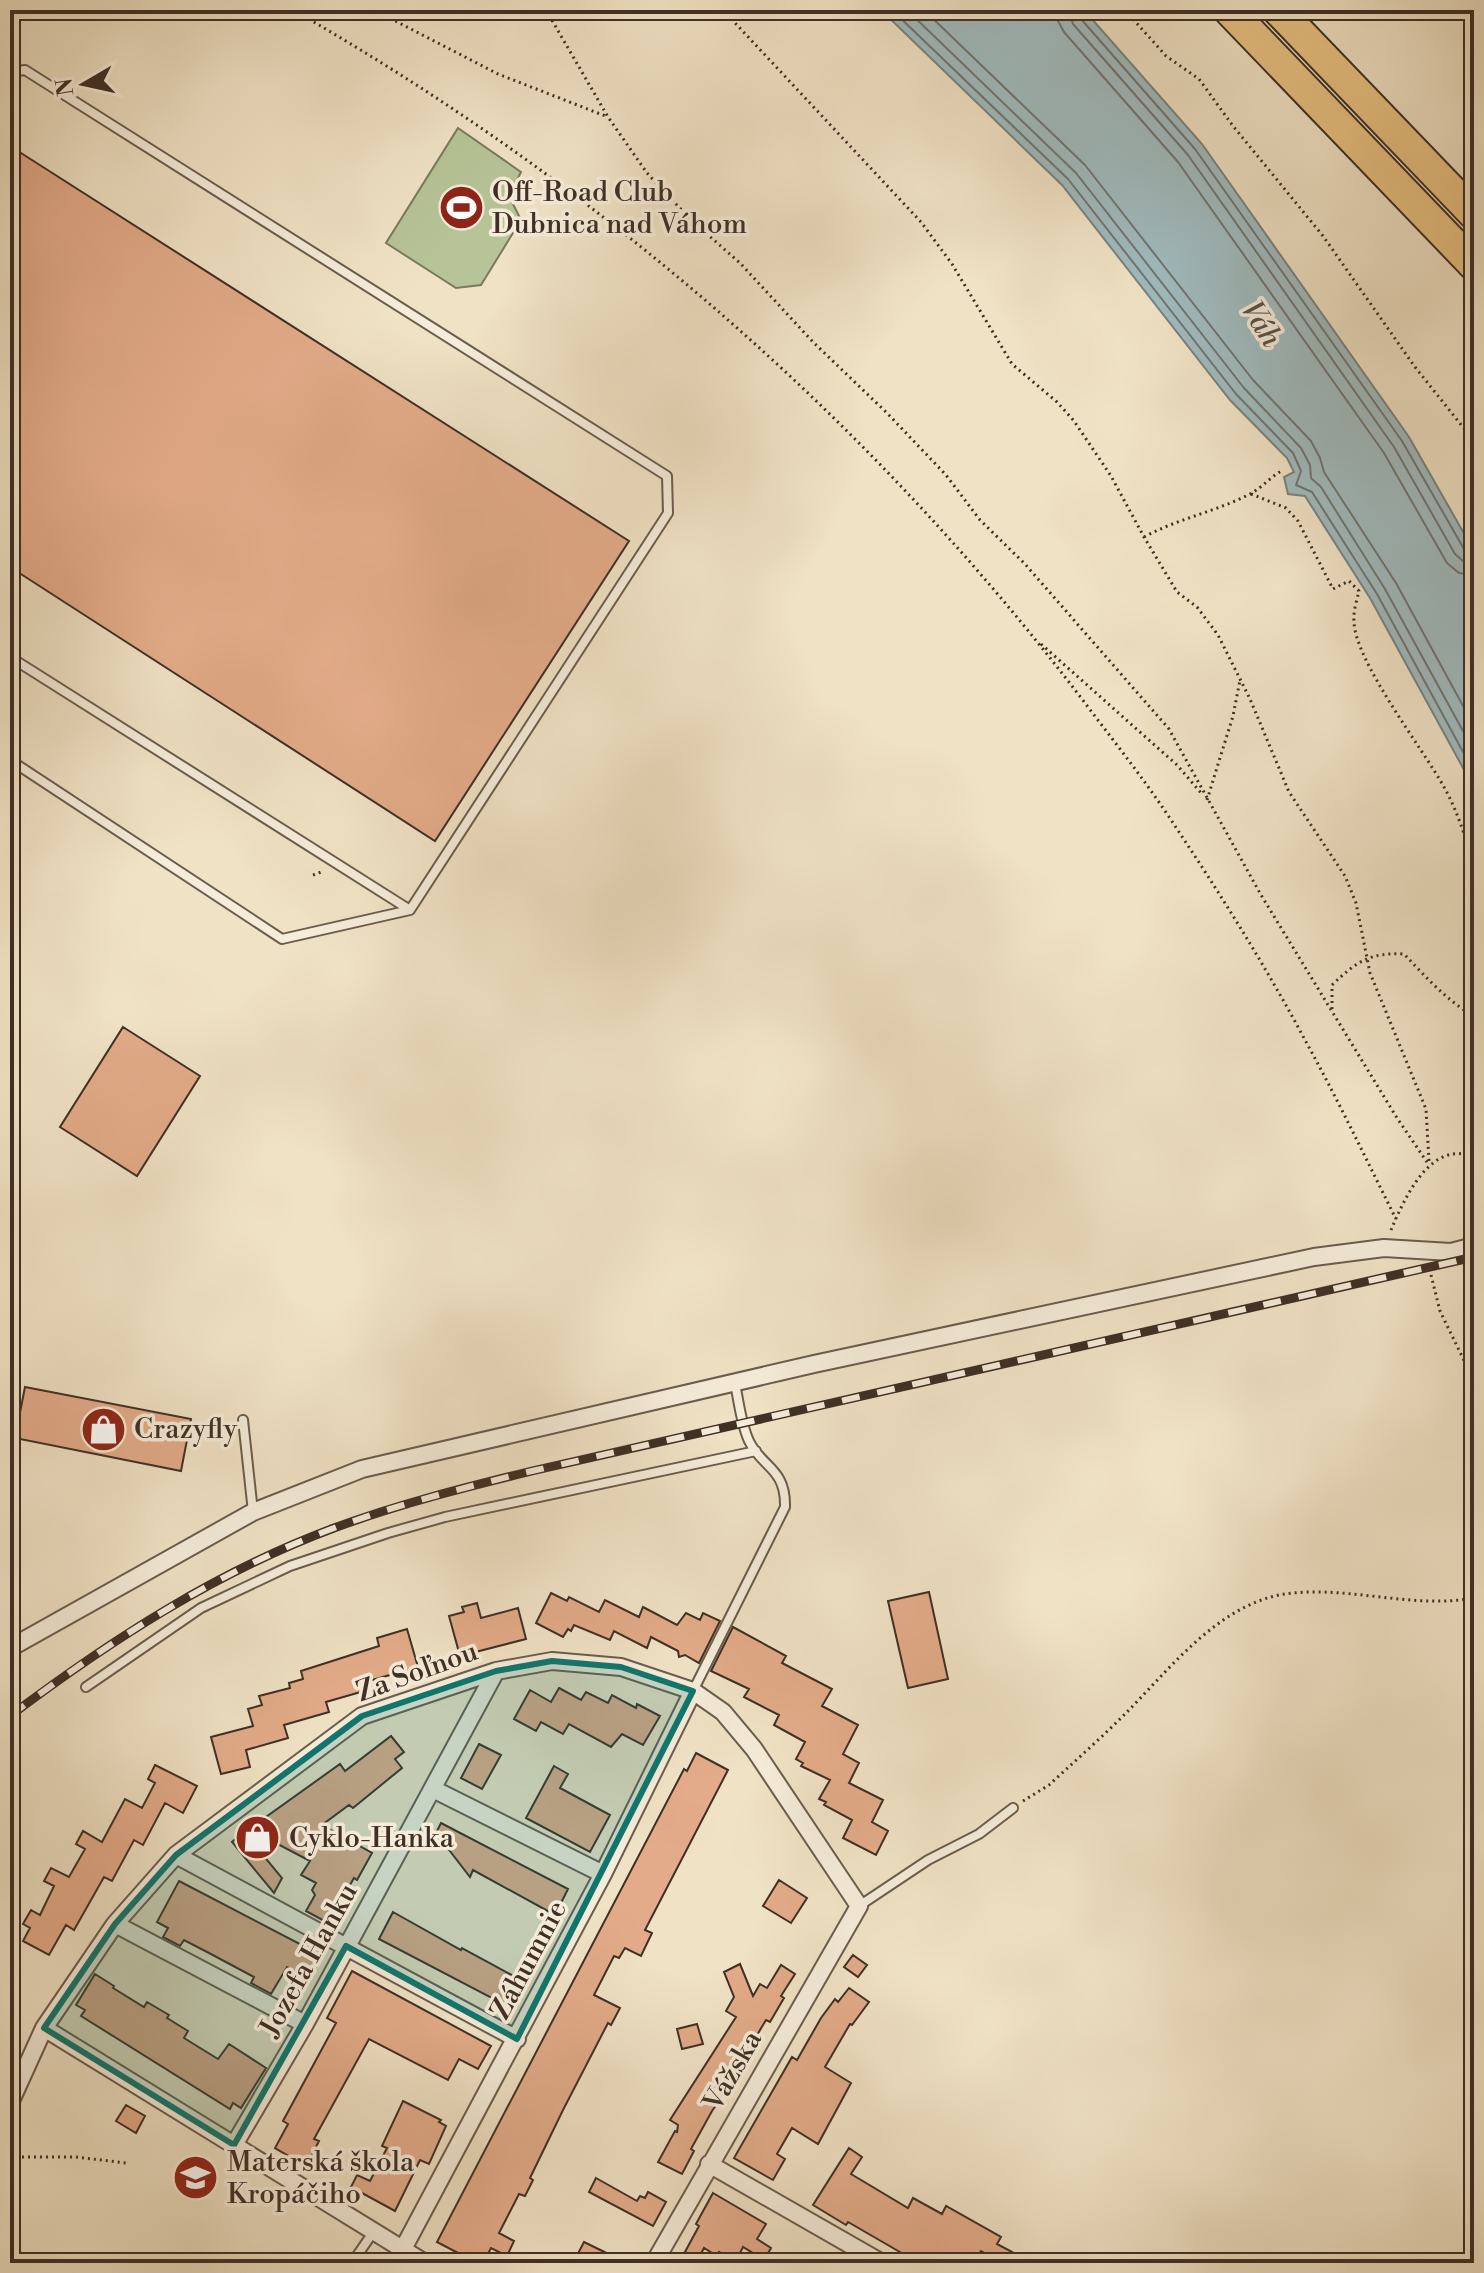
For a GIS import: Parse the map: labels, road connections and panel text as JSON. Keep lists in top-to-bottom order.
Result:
{
  "streets": {
    "street": [
      "Za Soľnou",
      "Jozefa Hanku",
      "Záhumnie",
      "Vážska"
    ]
  },
  "crossings": [
    ["Za Soľnou", "Jozefa Hanku"],
    ["Za Soľnou", "Záhumnie"],
    ["Za Soľnou", "Vážska"]
  ],
  "water": ["Váh"],
  "places": {
    "sports": ["Off-Road Club Dubnica nad Váhom"],
    "shop": ["Crazyfly", "Cyklo-Hanka"],
    "school or university": ["Materská škola Kropáčiho"]
  },
  "north": "left"
}
